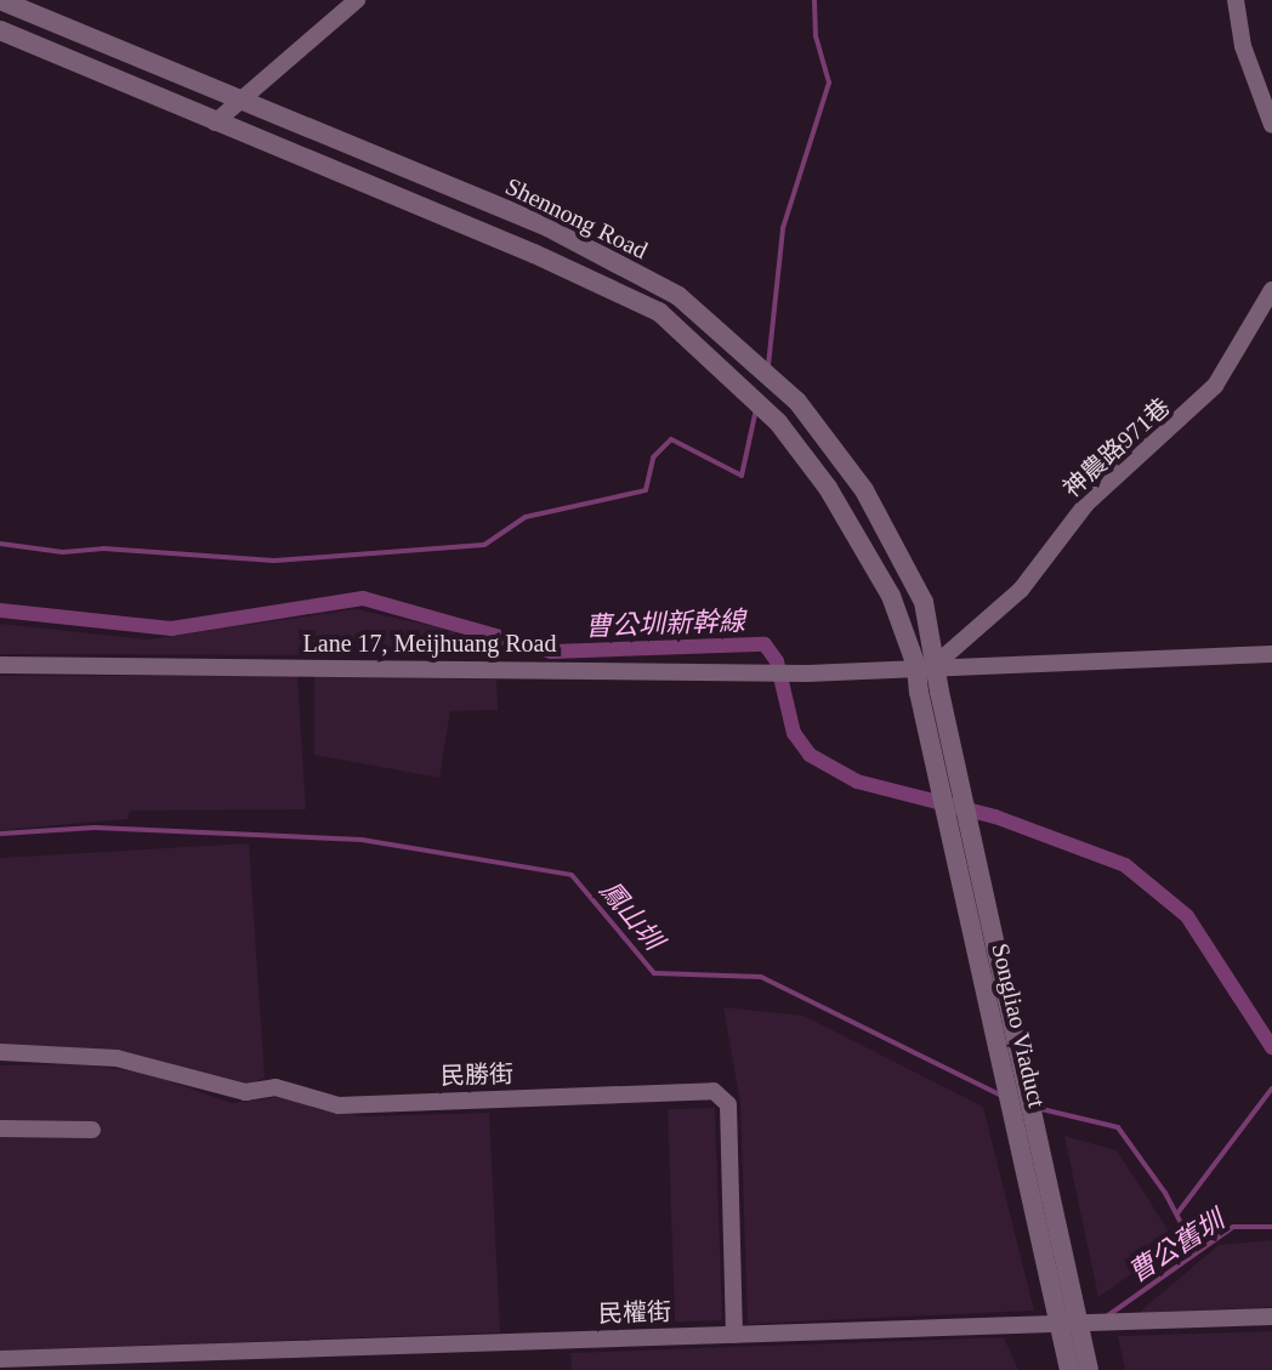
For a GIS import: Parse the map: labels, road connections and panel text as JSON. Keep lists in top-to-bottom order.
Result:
{
  "streets": {
    "street": [
      "Shennong Road",
      "神農路971巷",
      "Lane 17, Meijhuang Road",
      "Songliao Viaduct",
      "民勝街",
      "民權街"
    ]
  },
  "crossings": [
    ["Shennong Road", "神農路971巷"],
    ["Shennong Road", "Lane 17, Meijhuang Road"],
    ["Shennong Road", "Songliao Viaduct"],
    ["神農路971巷", "Lane 17, Meijhuang Road"],
    ["民勝街", "民權街"]
  ],
  "water": ["曹公圳新幹線", "鳳山圳", "曹公舊圳"]
}
